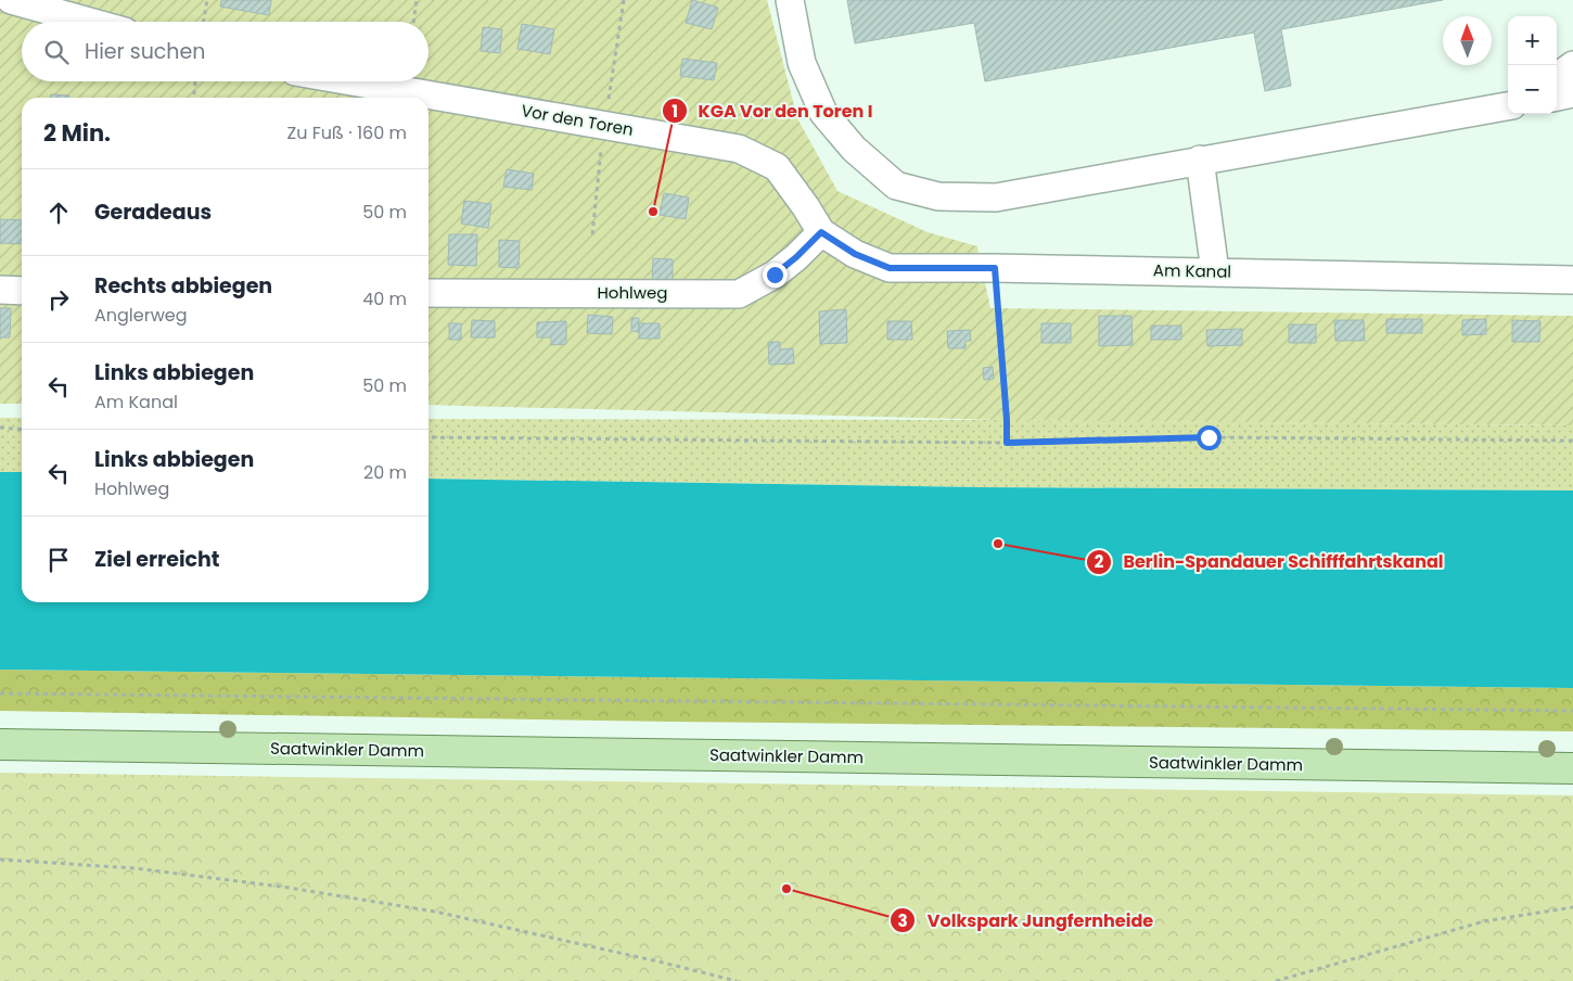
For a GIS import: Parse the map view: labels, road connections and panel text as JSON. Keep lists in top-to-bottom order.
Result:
{
  "streets": {
    "main road": ["Saatwinkler Damm"],
    "street": ["Vor den Toren", "Am Kanal", "Hohlweg"]
  },
  "crossings": [
    ["Vor den Toren", "Am Kanal"],
    ["Vor den Toren", "Hohlweg"],
    ["Am Kanal", "Hohlweg"]
  ],
  "places": ["KGA Vor den Toren I", "Berlin-Spandauer Schifffahrtskanal", "Volkspark Jungfernheide"],
  "north": "top",
  "page": {
    "map_buttons": ["+", "−"],
    "search": "Hier suchen",
    "heading": ["2 Min.", "Zu Fuß · 160 m"],
    "list": [
      ["Geradeaus", "50 m"],
      ["Rechts abbiegen", "Anglerweg", "40 m"],
      ["Links abbiegen", "Am Kanal", "50 m"],
      ["Links abbiegen", "Hohlweg", "20 m"],
      "Ziel erreicht"
    ]
  }
}
